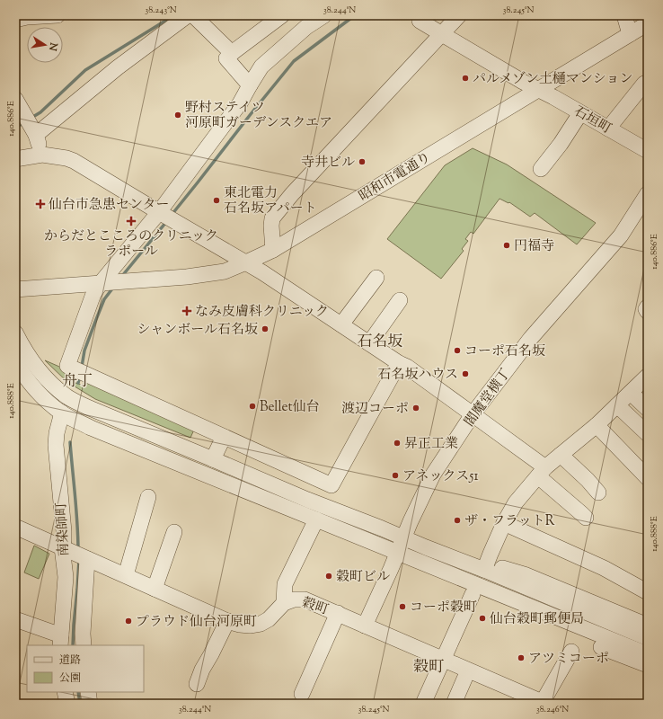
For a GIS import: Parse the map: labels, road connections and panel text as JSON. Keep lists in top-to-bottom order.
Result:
{
  "streets": {
    "street": [
      "石垣町",
      "昭和市電通り",
      "閻魔堂横丁",
      "南染師町",
      "穀町"
    ]
  },
  "crossings": [
    ["石垣町", "昭和市電通り"],
    ["閻魔堂横丁", "穀町"],
    ["南染師町", "穀町"]
  ],
  "districts": ["石名坂", "舟丁", "穀町"],
  "places": {
    "other": [
      "パルメゾン土樋マンション",
      "野村ステイツ 河原町ガーデンスクエア",
      "寺井ビル",
      "東北電力 石名坂アパート",
      "円福寺",
      "シャンボール石名坂",
      "コーポ石名坂",
      "石名坂ハウス",
      "Bellet仙台",
      "渡辺コーポ",
      "昇正工業",
      "アネックス51",
      "ザ・フラットR",
      "穀町ビル",
      "コーポ穀町",
      "仙台穀町郵便局",
      "プラウド仙台河原町",
      "アツミコーポ"
    ],
    "health": ["仙台市急患センター", "からだとこころのクリニック ラポール", "なみ皮膚科クリニック"]
  },
  "legend": ["道路", "公園"],
  "north": "right",
  "coordinates": [
    "38.243°N",
    "38.244°N",
    "38.245°N",
    "140.886°E",
    "140.888°E",
    "38.246°N"
  ]
}
